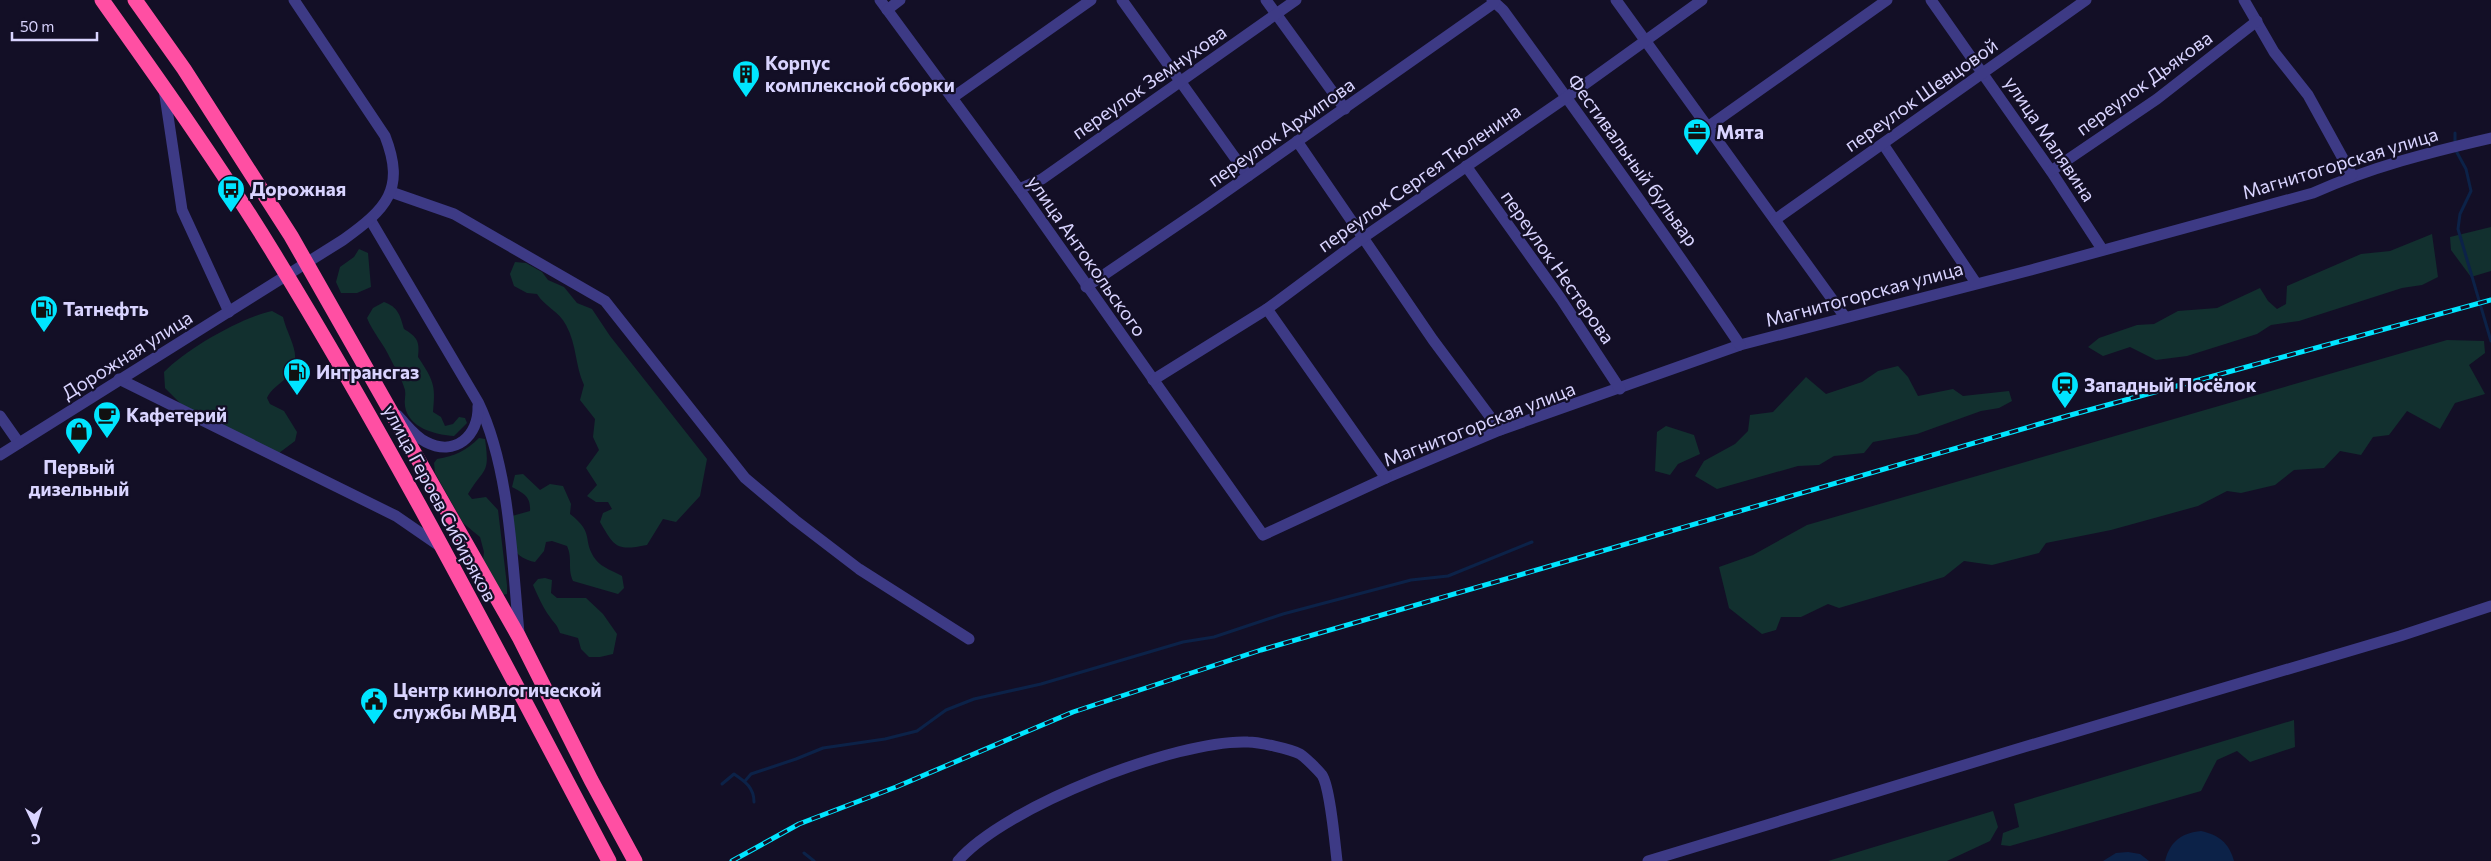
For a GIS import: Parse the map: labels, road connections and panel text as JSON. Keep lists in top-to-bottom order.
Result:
{
  "streets": {
    "highway": ["улица Героев Сибиряков"],
    "street": [
      "переулок Земнухова",
      "переулок Дьякова",
      "переулок Шевцовой",
      "переулок Архипова",
      "улица Малявина",
      "Фестивальный бульвар",
      "Магнитогорская улица",
      "переулок Сергея Тюленина",
      "улица Антокольского",
      "переулок Нестерова",
      "Дорожная улица"
    ]
  },
  "crossings": [
    ["переулок Земнухова", "улица Антокольского"],
    ["переулок Дьякова", "улица Малявина"],
    ["переулок Шевцовой", "улица Малявина"],
    ["переулок Архипова", "Фестивальный бульвар"],
    ["переулок Архипова", "улица Антокольского"],
    ["улица Малявина", "Магнитогорская улица"],
    ["Фестивальный бульвар", "Магнитогорская улица"],
    ["Фестивальный бульвар", "переулок Сергея Тюленина"],
    ["Магнитогорская улица", "улица Антокольского"],
    ["Магнитогорская улица", "переулок Нестерова"],
    ["переулок Сергея Тюленина", "улица Антокольского"],
    ["переулок Сергея Тюленина", "переулок Нестерова"]
  ],
  "places": {
    "building": ["Корпус комплексной сборки"],
    "office": ["Мята"],
    "bus stop": ["Дорожная"],
    "fuel station": ["Татнефть", "Интрансгаз"],
    "station": ["Западный Посёлок"],
    "cafe": ["Кафетерий"],
    "shop": ["Первый дизельный"],
    "public building": ["Центр кинологической службы МВД"]
  },
  "scale_bar": "50 m",
  "north": "bottom"
}
